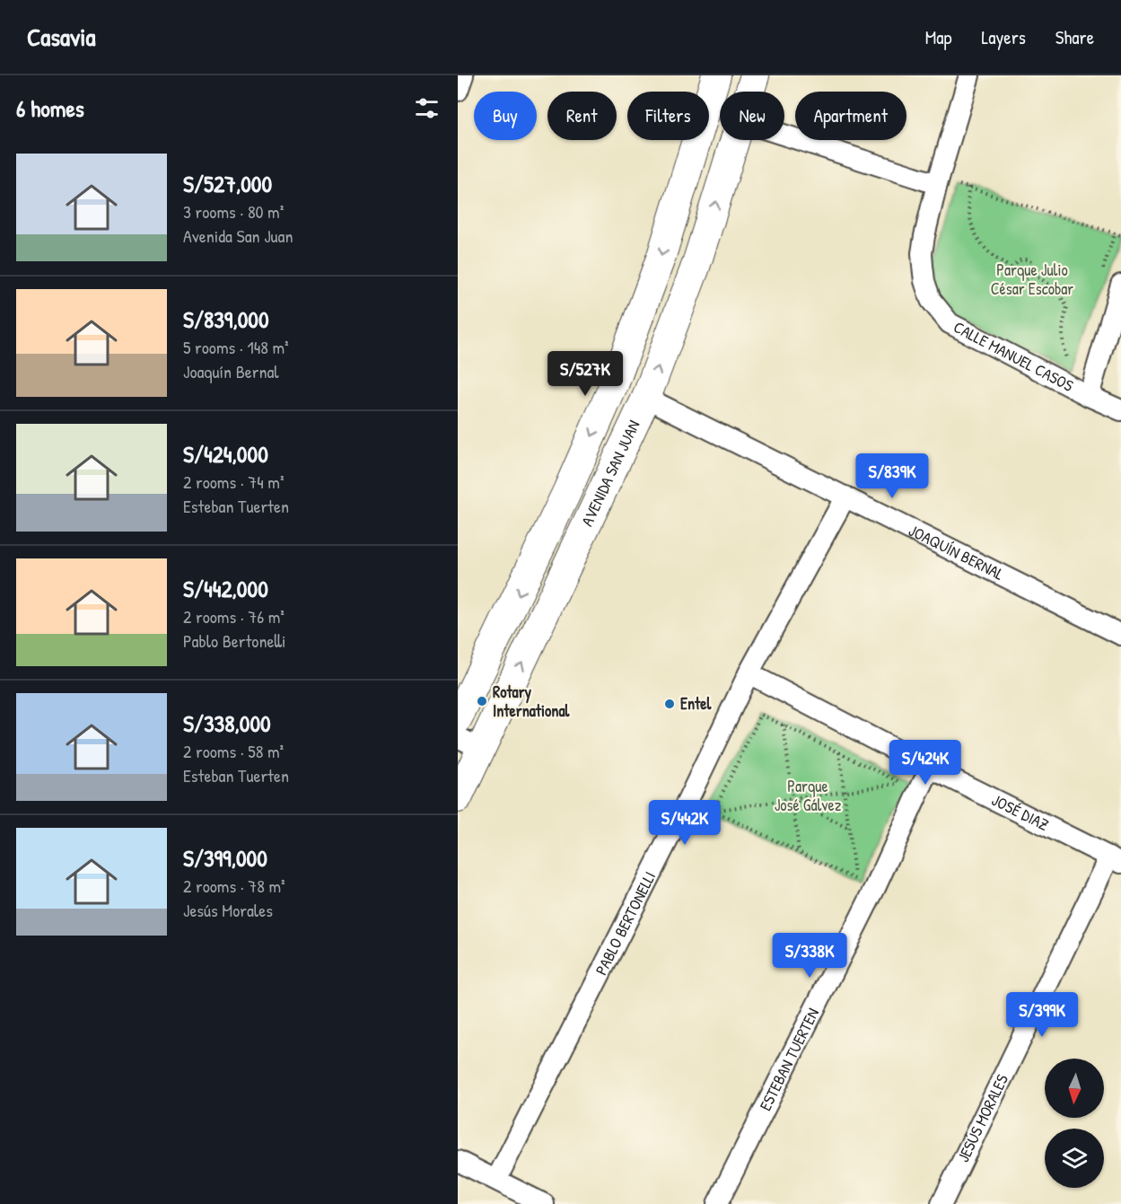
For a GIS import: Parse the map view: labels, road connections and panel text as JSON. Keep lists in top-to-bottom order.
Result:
{
  "streets": {
    "main road": ["AVENIDA SAN JUAN"],
    "street": [
      "CALLE MANUEL CASOS",
      "JOAQUÍN BERNAL",
      "JOSÉ DIAZ",
      "PABLO BERTONELLI",
      "ESTEBAN TUERTEN",
      "JESÚS MORALES"
    ]
  },
  "crossings": [
    ["AVENIDA SAN JUAN", "JOAQUÍN BERNAL"],
    ["JOAQUÍN BERNAL", "PABLO BERTONELLI"],
    ["JOSÉ DIAZ", "PABLO BERTONELLI"],
    ["JOSÉ DIAZ", "ESTEBAN TUERTEN"],
    ["JOSÉ DIAZ", "JESÚS MORALES"]
  ],
  "parks": ["Parque Julio César Escobar", "Parque José Gálvez"],
  "places": ["Rotary International", "Entel"],
  "north": "bottom",
  "page": {
    "header": "Casavia",
    "nav": ["Map", "Layers", "Share"],
    "heading": "6 homes",
    "chip": [
      "Buy",
      "Rent",
      "Filters",
      "New",
      "Apartment"
    ],
    "list": [
      {
        "name": "S/527,000",
        "note": "3 rooms · 80 m² · Avenida San Juan"
      },
      {
        "name": "S/839,000",
        "note": "5 rooms · 148 m² · Joaquín Bernal"
      },
      {
        "name": "S/424,000",
        "note": "2 rooms · 74 m² · Esteban Tuerten"
      },
      {
        "name": "S/442,000",
        "note": "2 rooms · 76 m² · Pablo Bertonelli"
      },
      {
        "name": "S/338,000",
        "note": "2 rooms · 58 m² · Esteban Tuerten"
      },
      {
        "name": "S/399,000",
        "note": "2 rooms · 78 m² · Jesús Morales"
      }
    ],
    "price": [
      "S/527K",
      "S/839K",
      "S/424K",
      "S/442K",
      "S/338K",
      "S/399K"
    ]
  }
}
